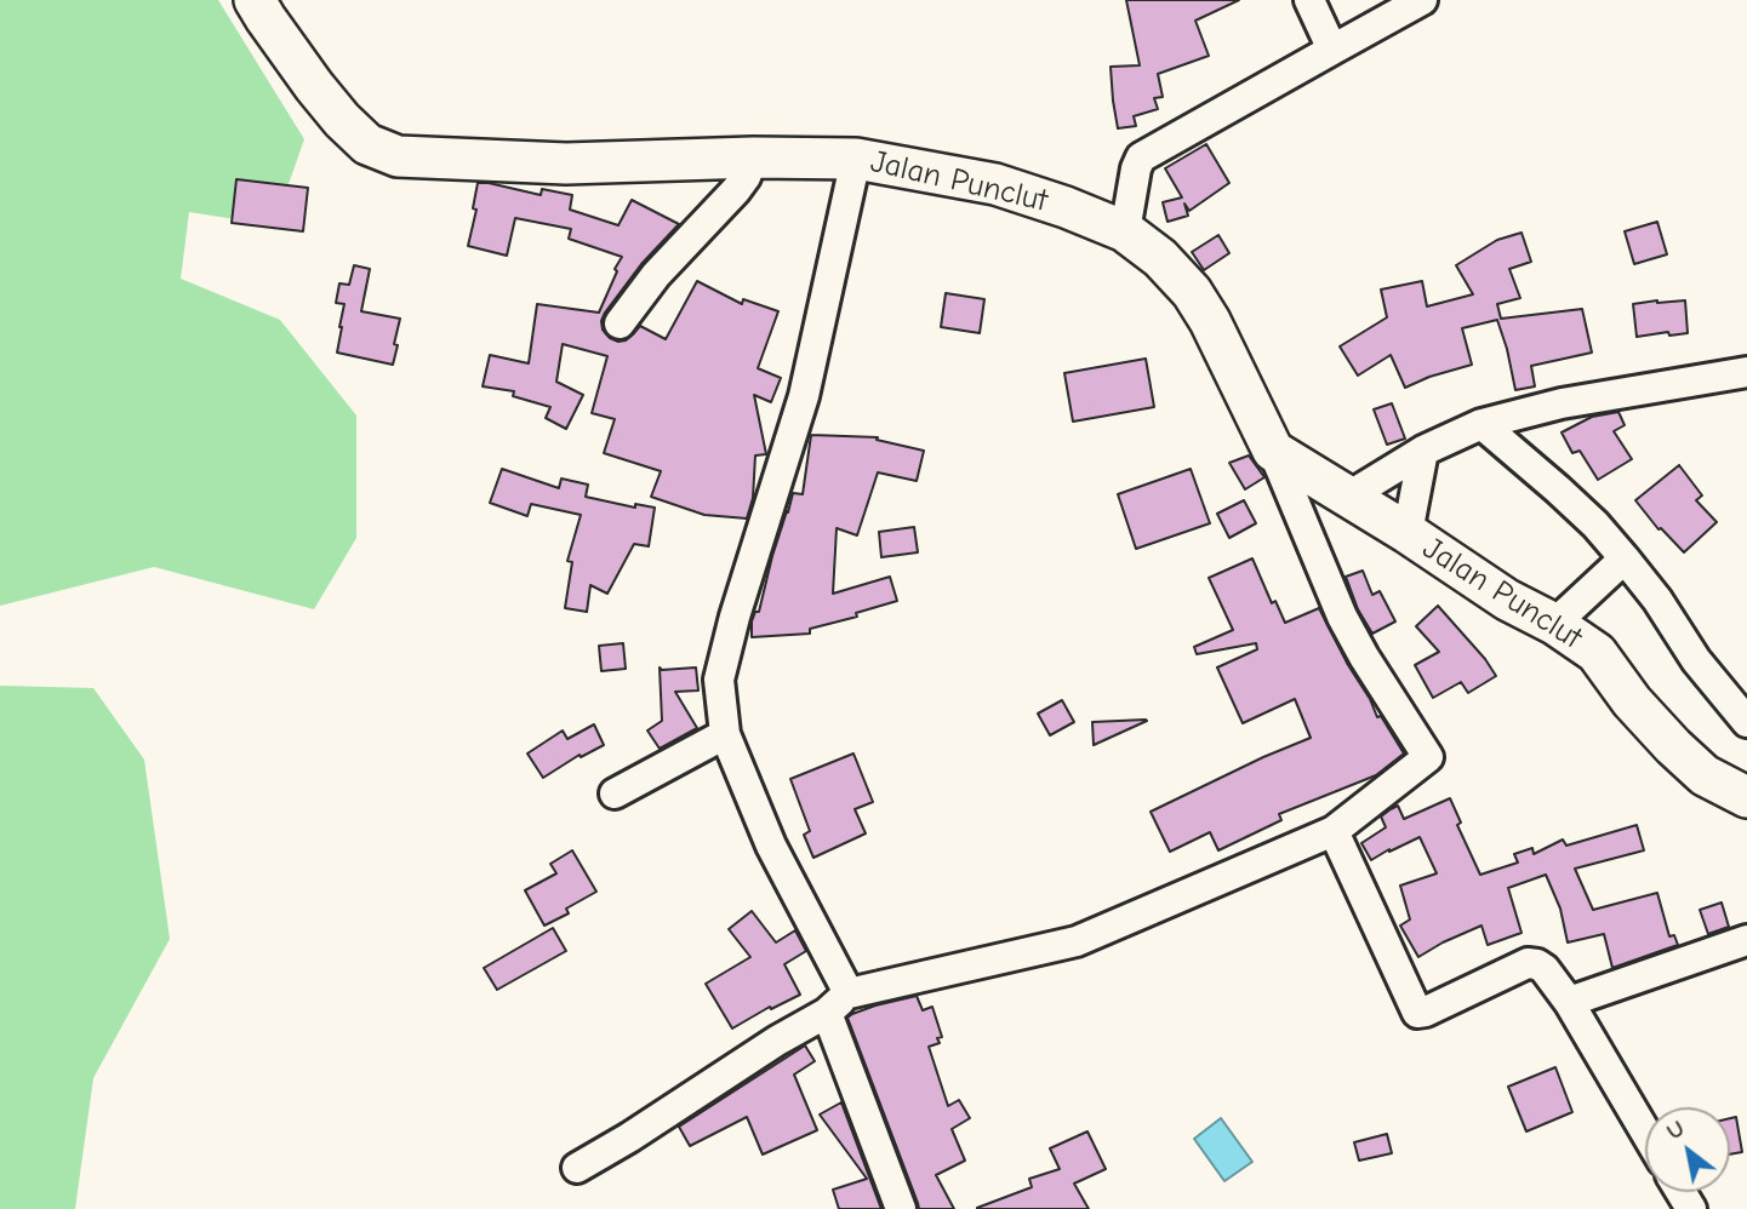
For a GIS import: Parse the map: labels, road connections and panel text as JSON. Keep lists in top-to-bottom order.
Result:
{
  "streets": {
    "main road": ["Jalan Punclut"]
  },
  "north": "top left"
}
